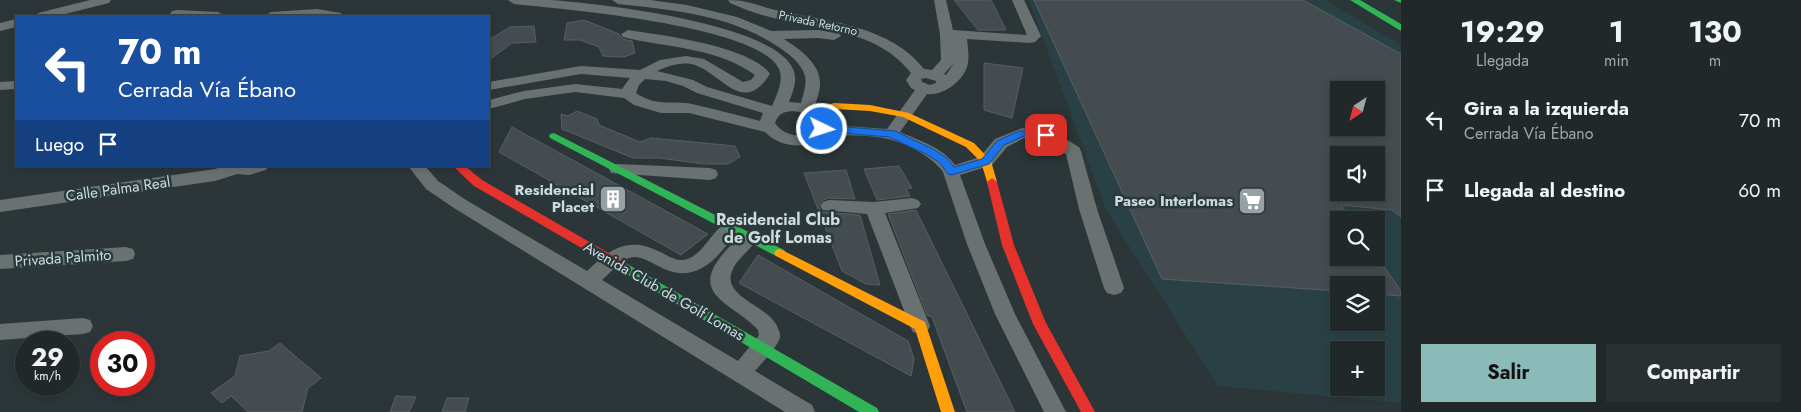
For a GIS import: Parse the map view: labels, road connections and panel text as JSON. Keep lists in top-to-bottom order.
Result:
{
  "streets": {
    "street": [
      "Privada Retorno",
      "Calle Palma Real",
      "Privada Palmito",
      "Avenida Club de Golf Lomas"
    ]
  },
  "districts": ["Residencial Club de Golf Lomas"],
  "places": {
    "building": ["Residencial Placet"],
    "supermarket": ["Paseo Interlomas"]
  },
  "north": "bottom left",
  "page": {
    "eta": [
      "19:29",
      "Llegada",
      "1",
      "min",
      "130",
      "m"
    ],
    "turn": ["70 m", "Cerrada Vía Ébano"],
    "map_buttons": "+",
    "list": [
      {
        "name": "Gira a la izquierda",
        "note": "Cerrada Vía Ébano",
        "value": "70 m"
      },
      {
        "name": "Llegada al destino",
        "value": "60 m"
      }
    ],
    "then": "Luego",
    "speed": "29 km/h",
    "limit": "30",
    "buttons": ["Salir", "Compartir"]
  }
}
